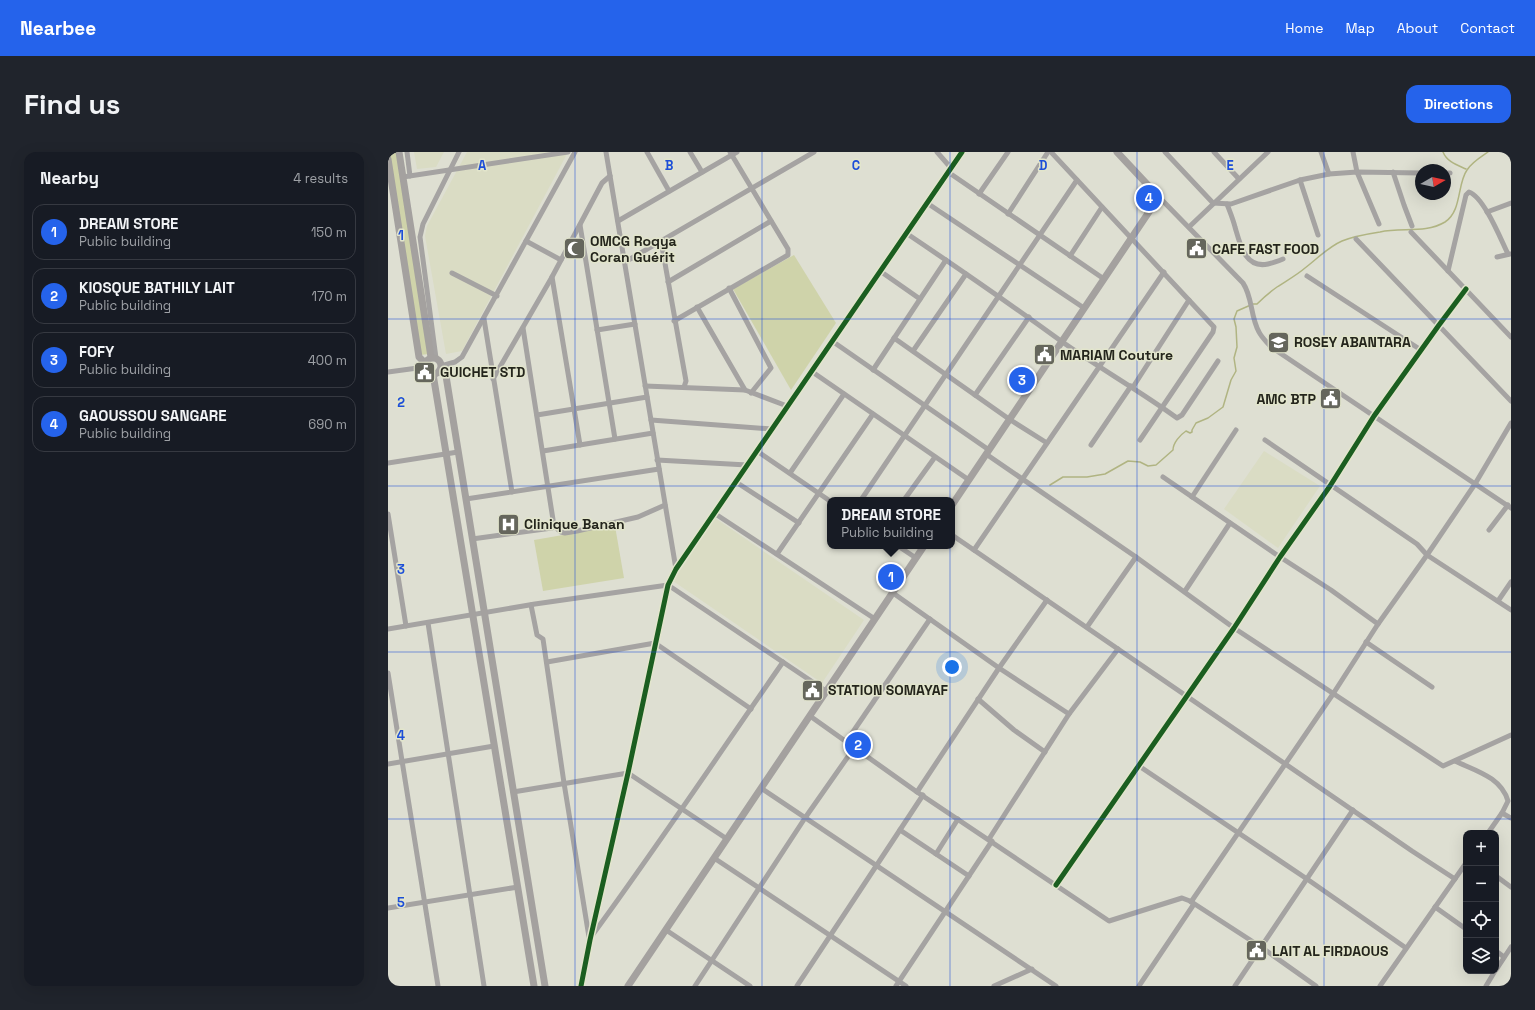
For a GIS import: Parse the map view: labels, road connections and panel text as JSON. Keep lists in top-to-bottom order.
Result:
{
  "places": {
    "mosque": ["OMCG Roqya Coran Guérit"],
    "public building": [
      "CAFE FAST FOOD",
      "MARIAM Couture",
      "GUICHET STD",
      "AMC BTP",
      "STATION SOMAYAF",
      "LAIT AL FIRDAOUS"
    ],
    "school or university": ["ROSEY ABANTARA"],
    "hospital": ["Clinique Banan"]
  },
  "north": "right",
  "page": {
    "header": "Nearbee",
    "nav": [
      "Home",
      "Map",
      "About",
      "Contact"
    ],
    "buttons": "Directions",
    "title": "Find us",
    "heading": ["Nearby", "4 results"],
    "pins": [
      "4",
      "3",
      "1",
      "2"
    ],
    "list": [
      {
        "mark": "1",
        "name": "DREAM STORE",
        "note": "Public building",
        "value": "150 m"
      },
      {
        "mark": "2",
        "name": "KIOSQUE BATHILY LAIT",
        "note": "Public building",
        "value": "170 m"
      },
      {
        "mark": "3",
        "name": "FOFY",
        "note": "Public building",
        "value": "400 m"
      },
      {
        "mark": "4",
        "name": "GAOUSSOU SANGARE",
        "note": "Public building",
        "value": "690 m"
      }
    ],
    "popup": ["DREAM STORE", "Public building"],
    "map_buttons": ["+", "−"]
  },
  "grid": {
    "columns": [
      "A",
      "B",
      "C",
      "D",
      "E"
    ],
    "rows": [
      "1",
      "2",
      "3",
      "4",
      "5"
    ]
  }
}
